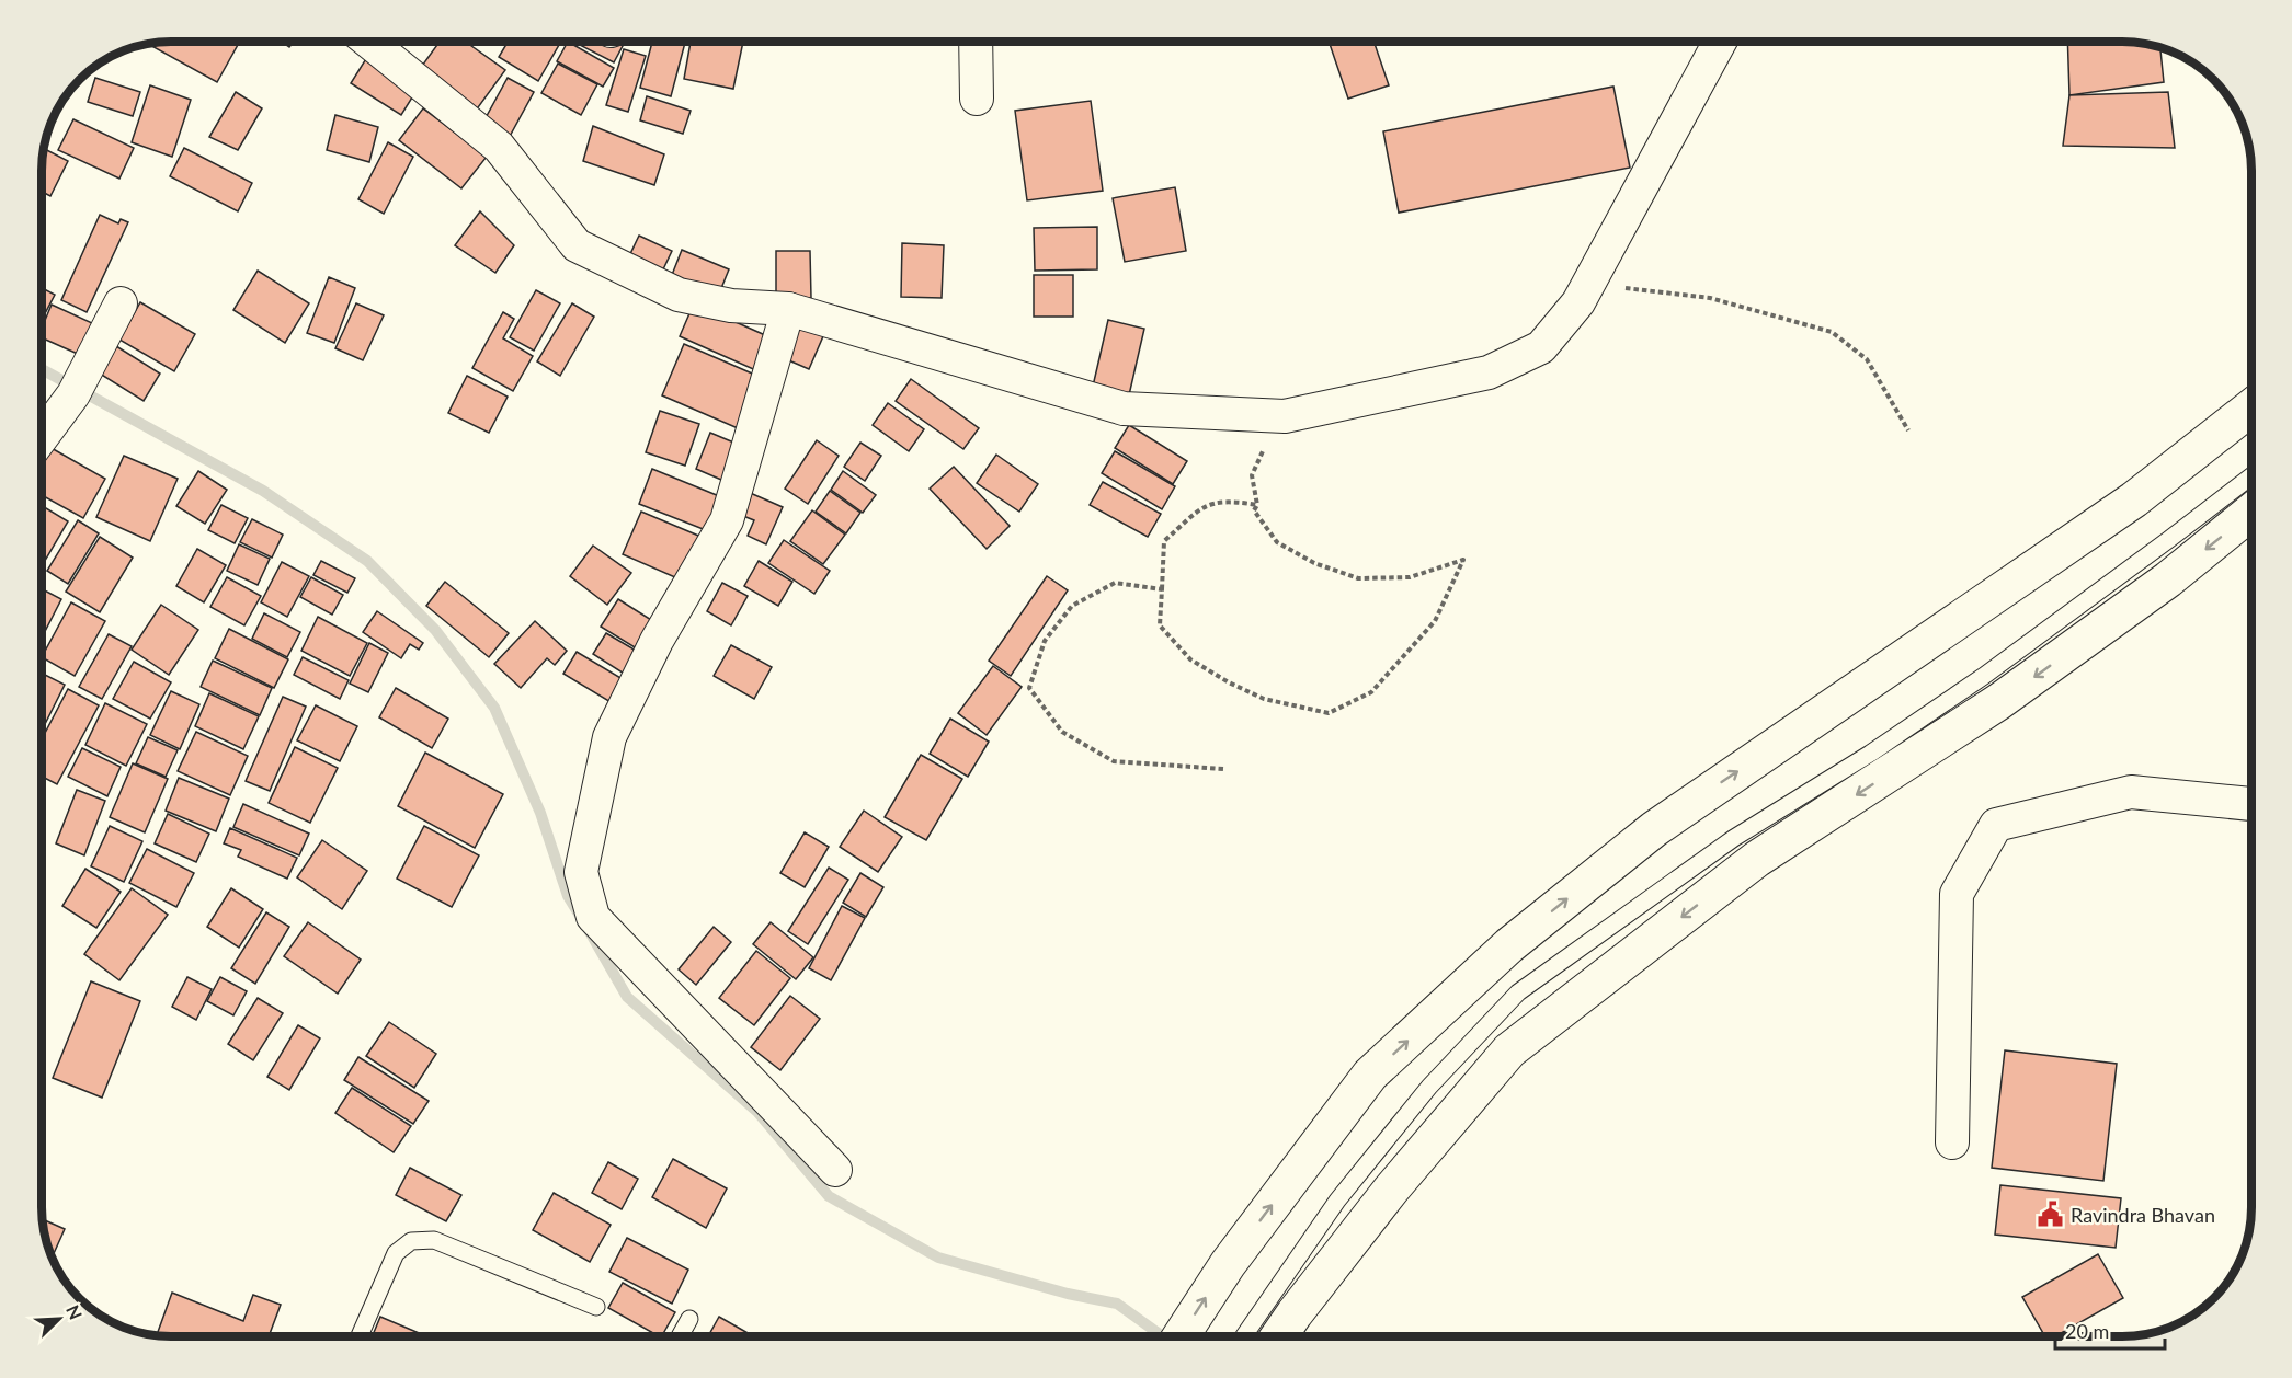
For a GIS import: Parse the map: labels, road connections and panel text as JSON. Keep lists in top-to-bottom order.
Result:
{
  "places": {
    "public building": ["Ravindra Bhavan"]
  },
  "scale_bar": "20 m",
  "north": "top right"
}
